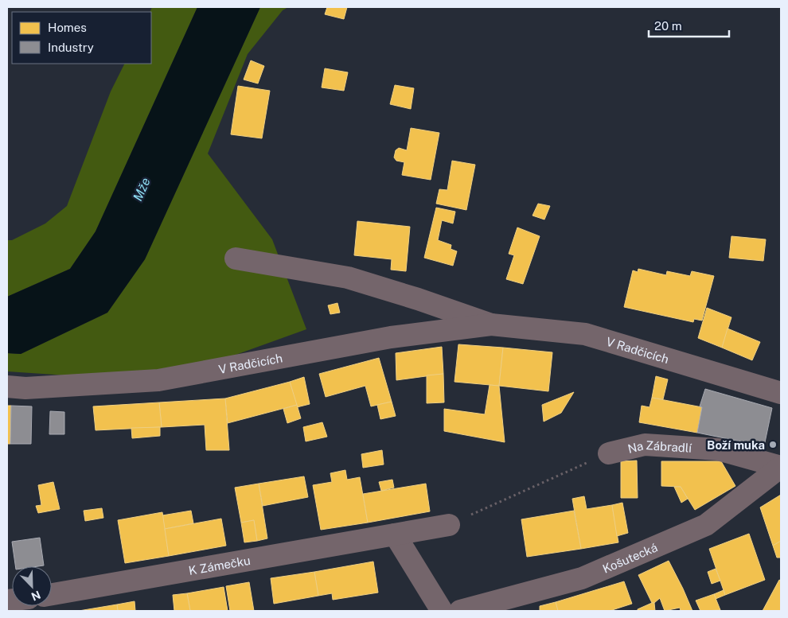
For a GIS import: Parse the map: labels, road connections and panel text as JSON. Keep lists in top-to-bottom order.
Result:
{
  "streets": {
    "street": [
      "V Radčicích",
      "Na Zábradlí",
      "Košutecká",
      "K Zámečku"
    ]
  },
  "crossings": [
    ["Na Zábradlí", "Košutecká"]
  ],
  "water": ["Mže"],
  "places": ["Boží muka"],
  "legend": ["Homes", "Industry"],
  "scale_bar": "20 m",
  "north": "bottom right"
}
